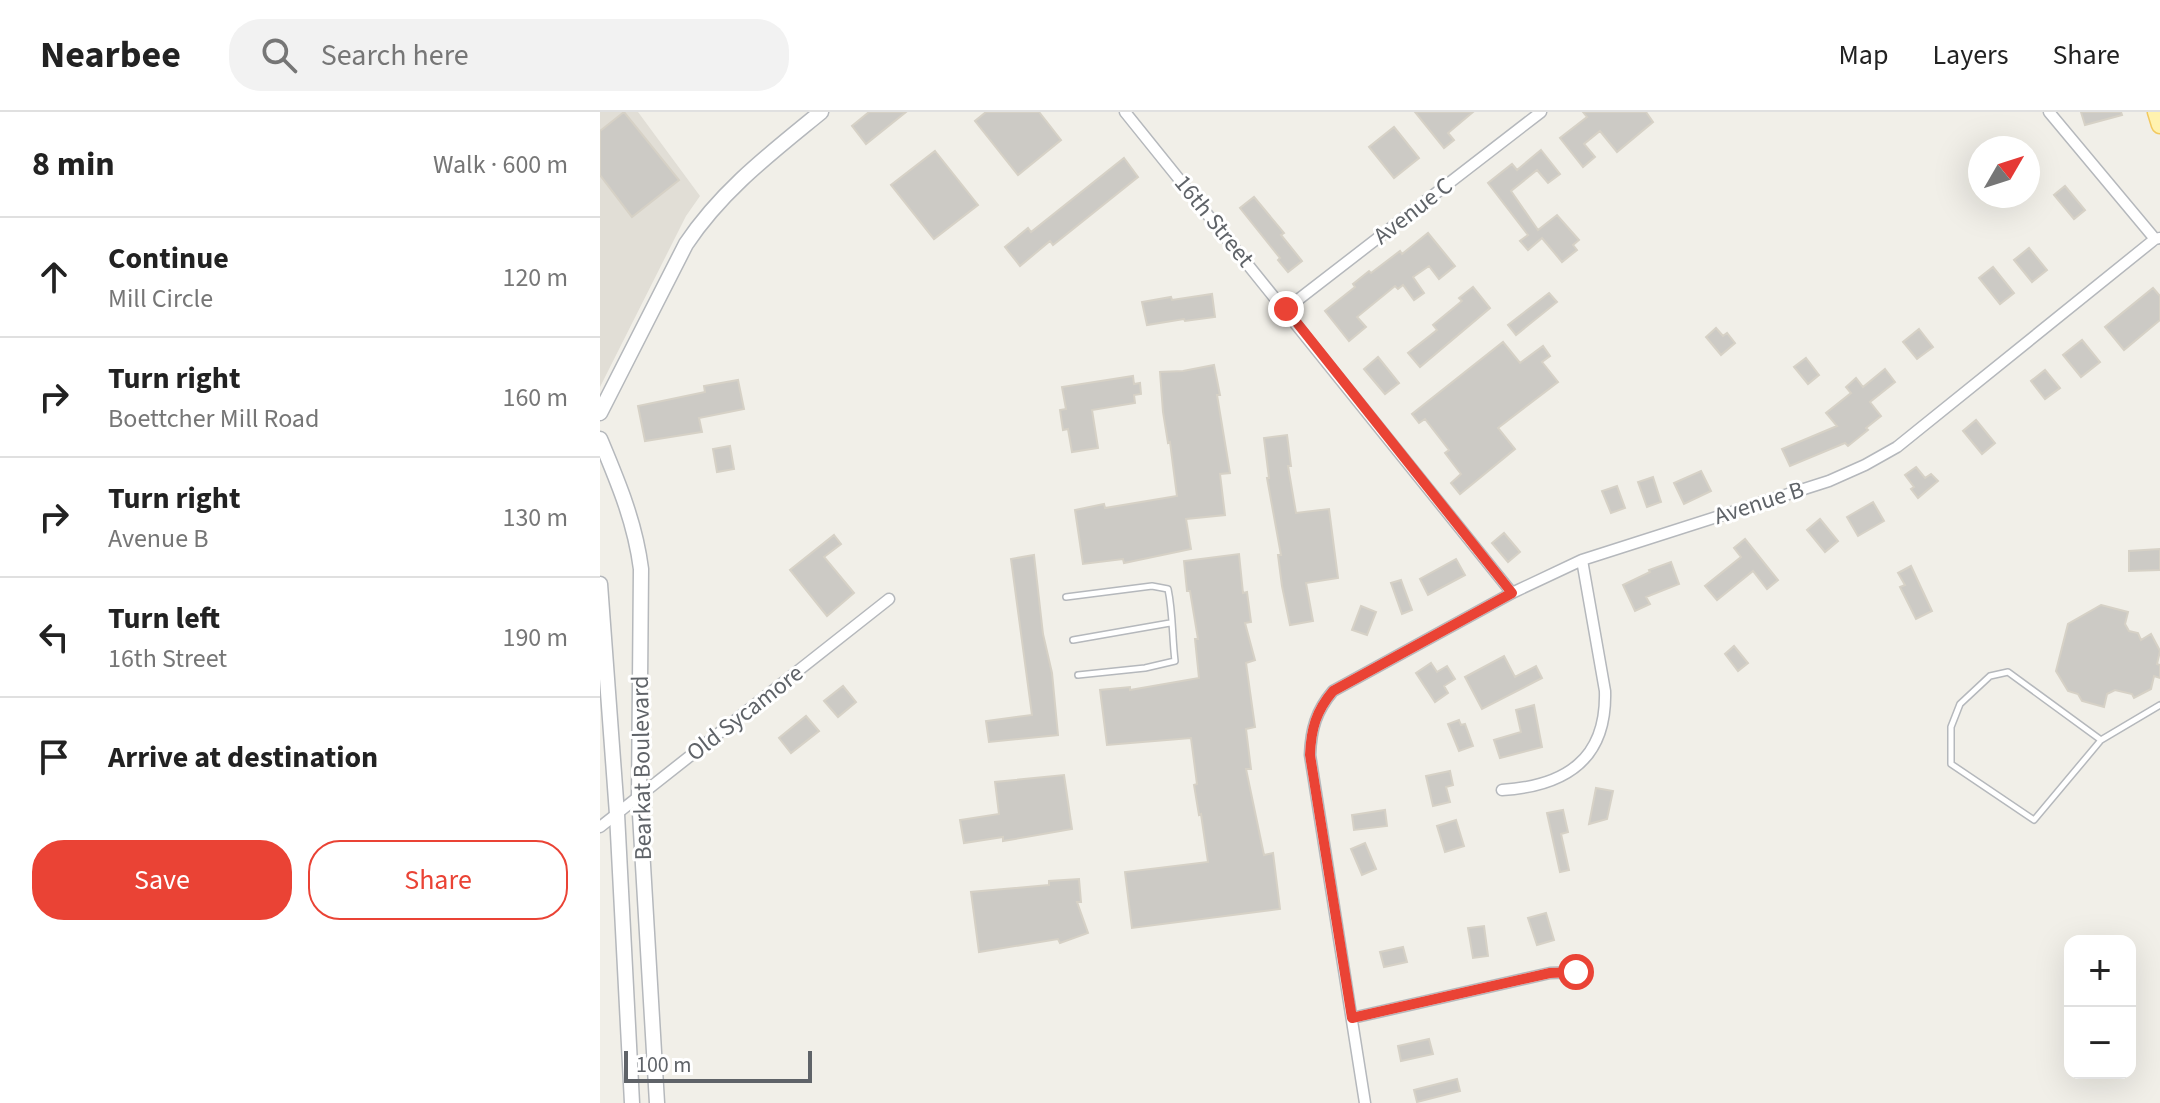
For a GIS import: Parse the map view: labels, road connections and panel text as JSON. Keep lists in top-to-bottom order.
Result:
{
  "streets": {
    "street": [
      "Avenue C",
      "16th Street",
      "Avenue B",
      "Old Sycamore",
      "Bearkat Boulevard"
    ]
  },
  "crossings": [
    ["Avenue C", "16th Street"],
    ["16th Street", "Avenue B"],
    ["Old Sycamore", "Bearkat Boulevard"]
  ],
  "scale_bar": "100 m",
  "north": "top right",
  "page": {
    "header": "Nearbee",
    "search": "Search here",
    "nav": ["Map", "Layers", "Share"],
    "heading": ["8 min", "Walk · 600 m"],
    "list": [
      ["Continue", "Mill Circle", "120 m"],
      ["Turn right", "Boettcher Mill Road", "160 m"],
      ["Turn right", "Avenue B", "130 m"],
      ["Turn left", "16th Street", "190 m"],
      "Arrive at destination"
    ],
    "buttons": ["Save", "Share"],
    "map_buttons": ["+", "−"],
    "scale": "100 m"
  }
}
